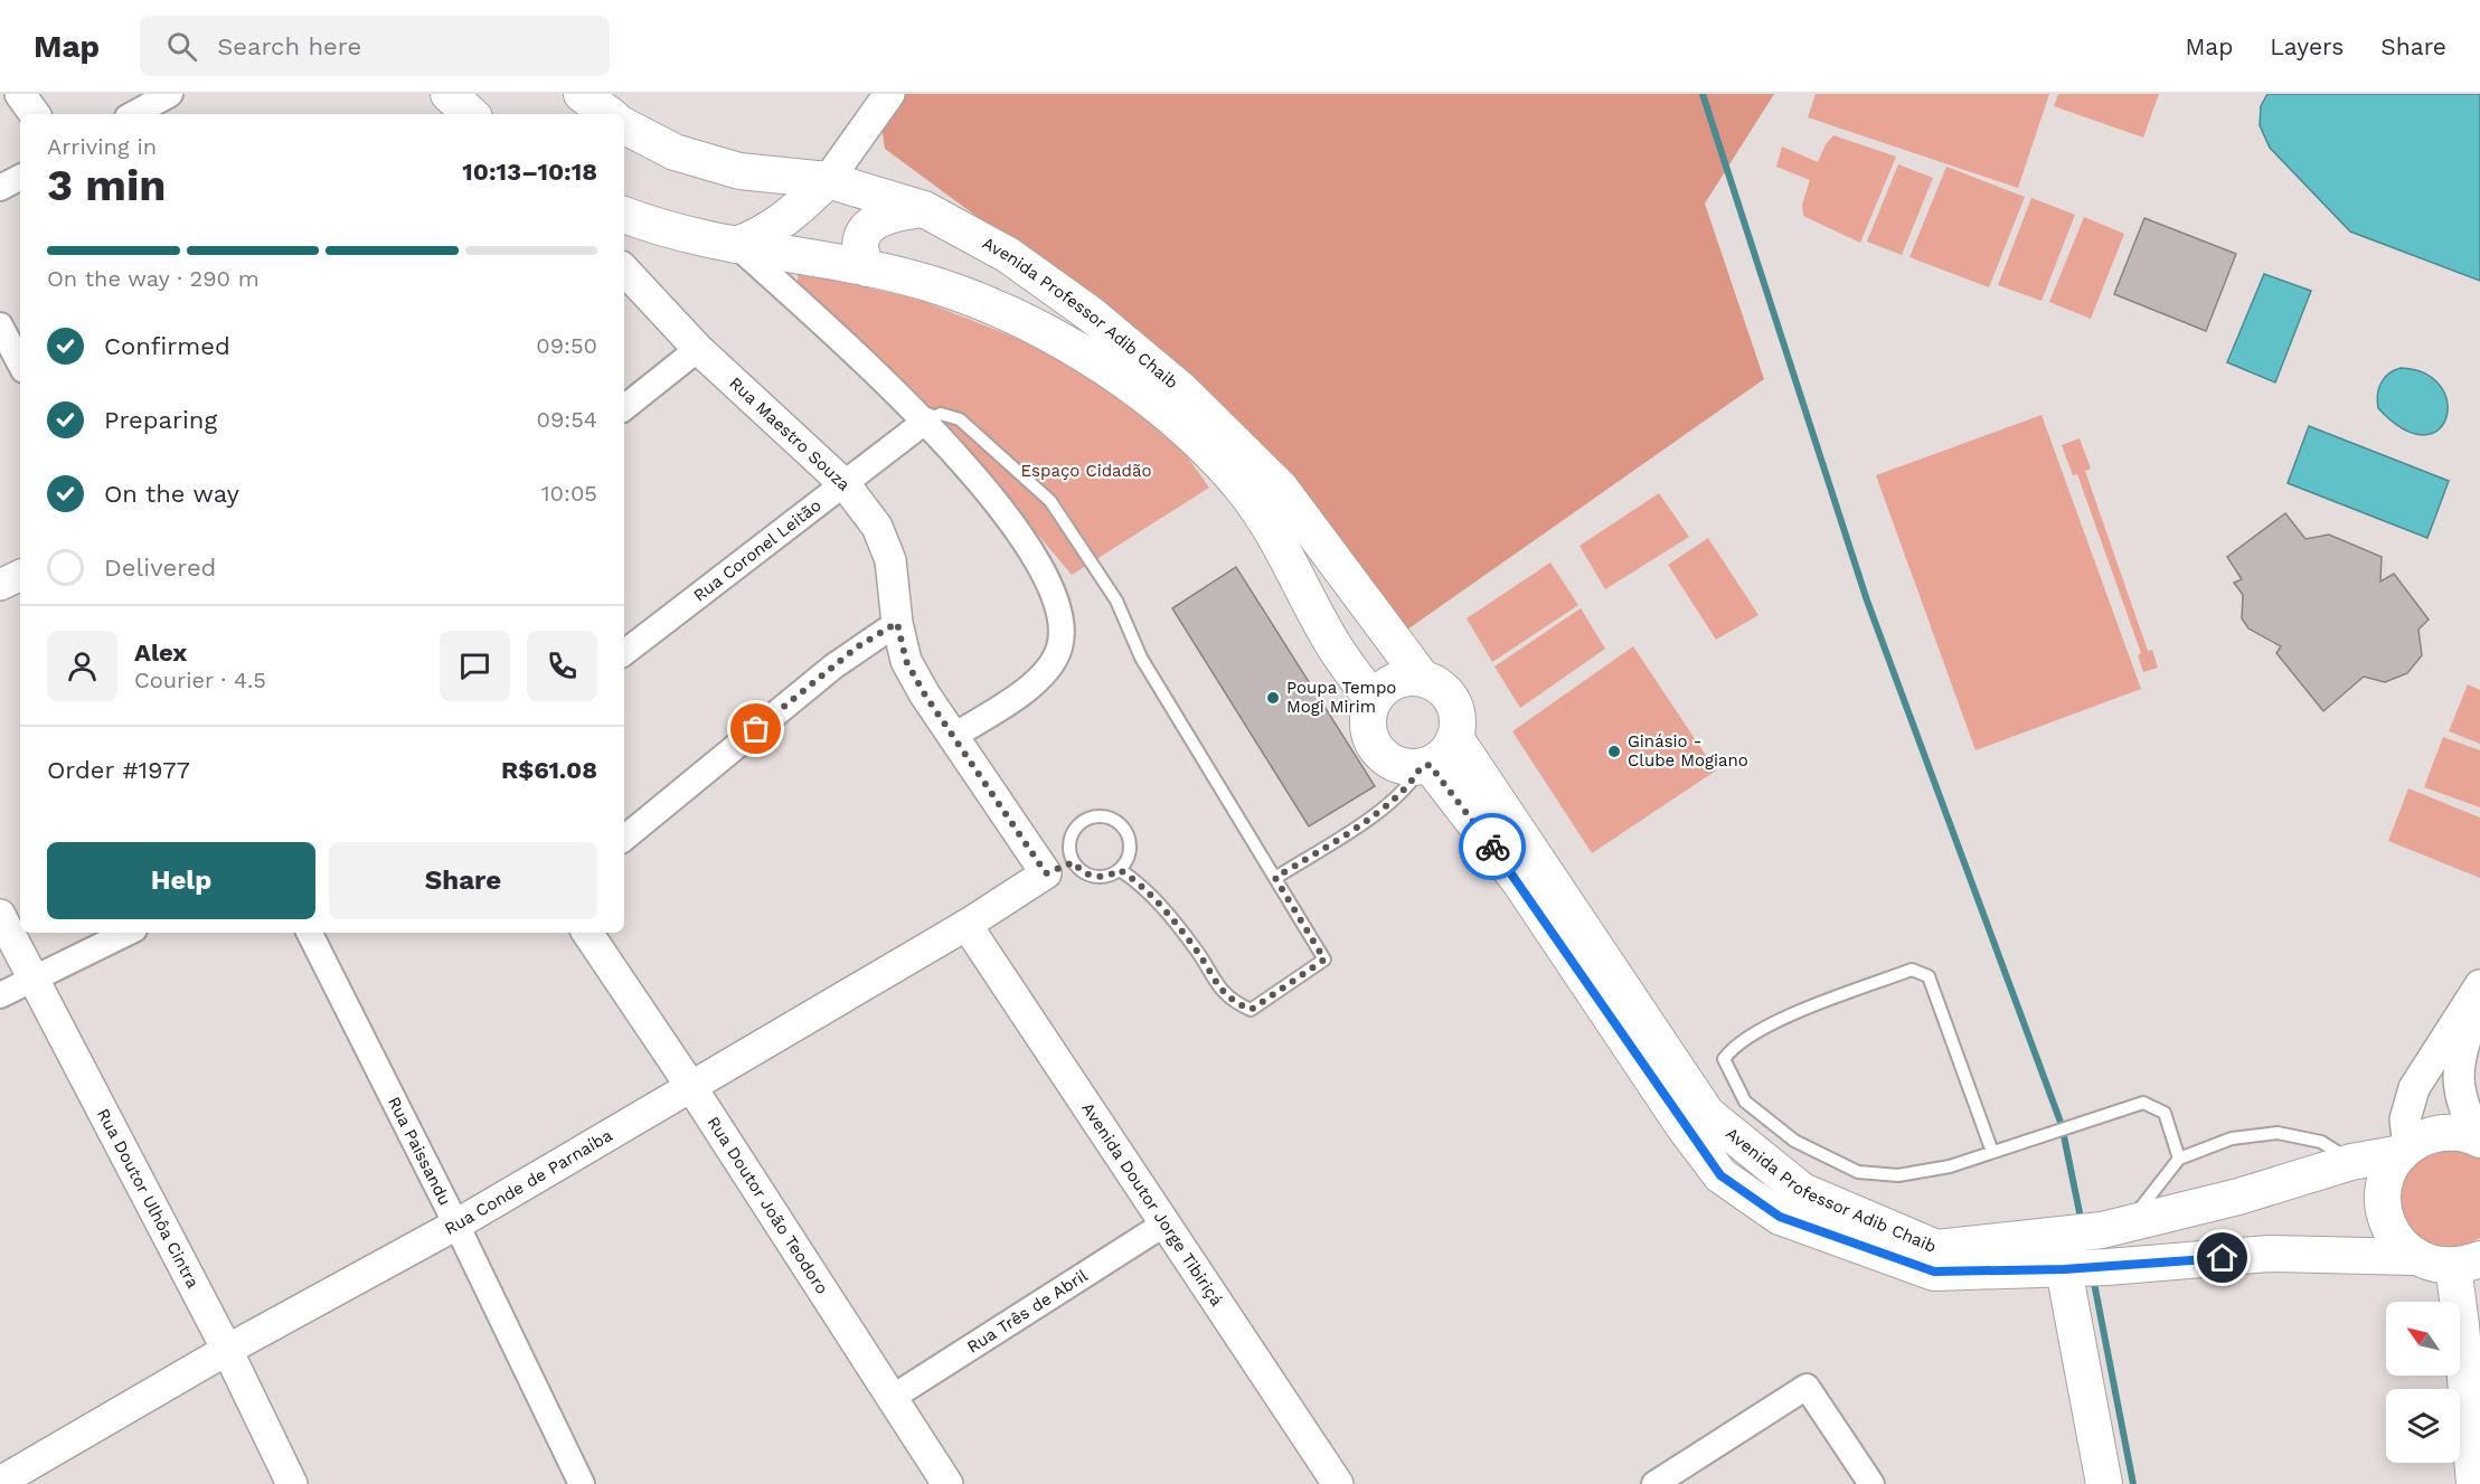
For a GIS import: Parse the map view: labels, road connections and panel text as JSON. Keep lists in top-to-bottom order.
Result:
{
  "streets": {
    "main road": ["Avenida Professor Adib Chaib"],
    "street": [
      "Rua Maestro Souza",
      "Rua Coronel Leitão",
      "Rua Paissandu",
      "Rua Conde de Parnaíba",
      "Rua Doutor Ulhôa Cintra",
      "Avenida Doutor Jorge Tibiriçá",
      "Rua Doutor João Teodoro",
      "Rua Três de Abril"
    ]
  },
  "crossings": [
    ["Rua Maestro Souza", "Rua Coronel Leitão"],
    ["Rua Maestro Souza", "Rua Conde de Parnaíba"],
    ["Rua Paissandu", "Rua Conde de Parnaíba"],
    ["Rua Conde de Parnaíba", "Rua Doutor Ulhôa Cintra"],
    ["Rua Conde de Parnaíba", "Avenida Doutor Jorge Tibiriçá"],
    ["Rua Conde de Parnaíba", "Rua Doutor João Teodoro"],
    ["Avenida Doutor Jorge Tibiriçá", "Rua Três de Abril"],
    ["Rua Doutor João Teodoro", "Rua Três de Abril"]
  ],
  "parks": ["Espaço Cidadão"],
  "places": ["Poupa Tempo Mogi Mirim", "Ginásio - Clube Mogiano"],
  "north": "top left",
  "page": {
    "header": "Map",
    "search": "Search here",
    "nav": ["Map", "Layers", "Share"],
    "heading": ["3 min", "Arriving in", "10:13–10:18"],
    "panel": [
      "Alex",
      "Courier · 4.5",
      "Order #1977",
      "R$61.08"
    ],
    "bar": "On the way · 290 m",
    "list": [
      ["Confirmed", "09:50"],
      ["Preparing", "09:54"],
      ["On the way", "10:05"],
      "Delivered"
    ],
    "buttons": ["Help", "Share"]
  }
}
